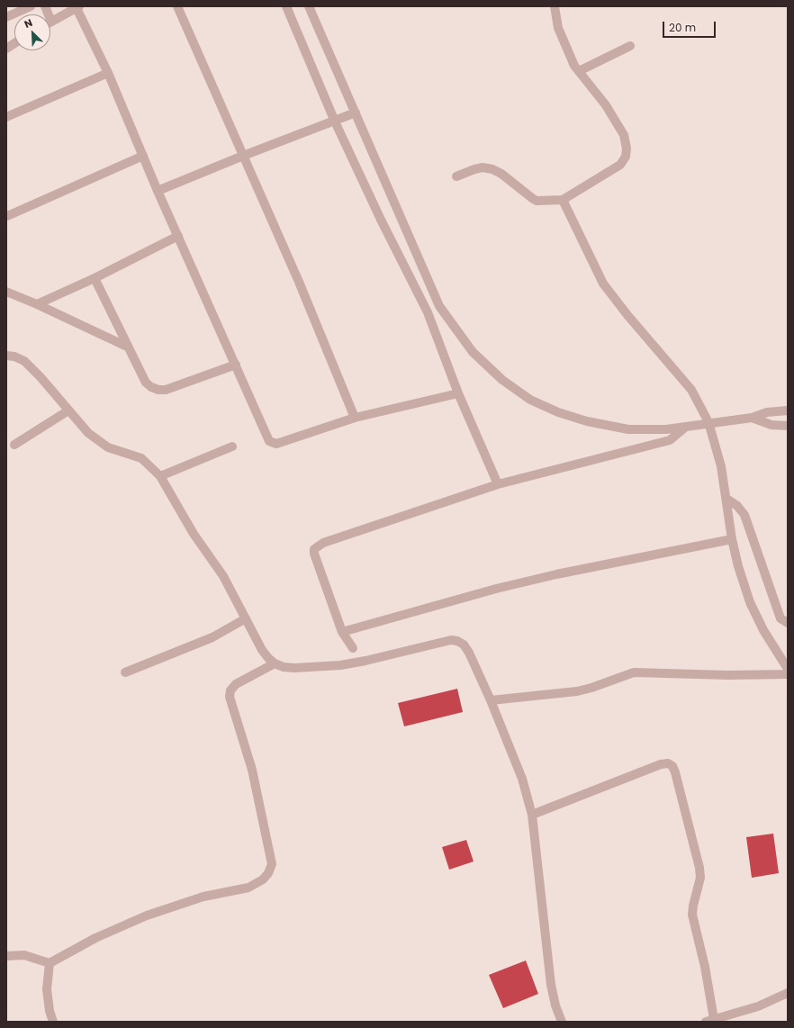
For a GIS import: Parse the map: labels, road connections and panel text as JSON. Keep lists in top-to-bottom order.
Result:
{
  "scale_bar": "20 m",
  "north": "top left"
}
